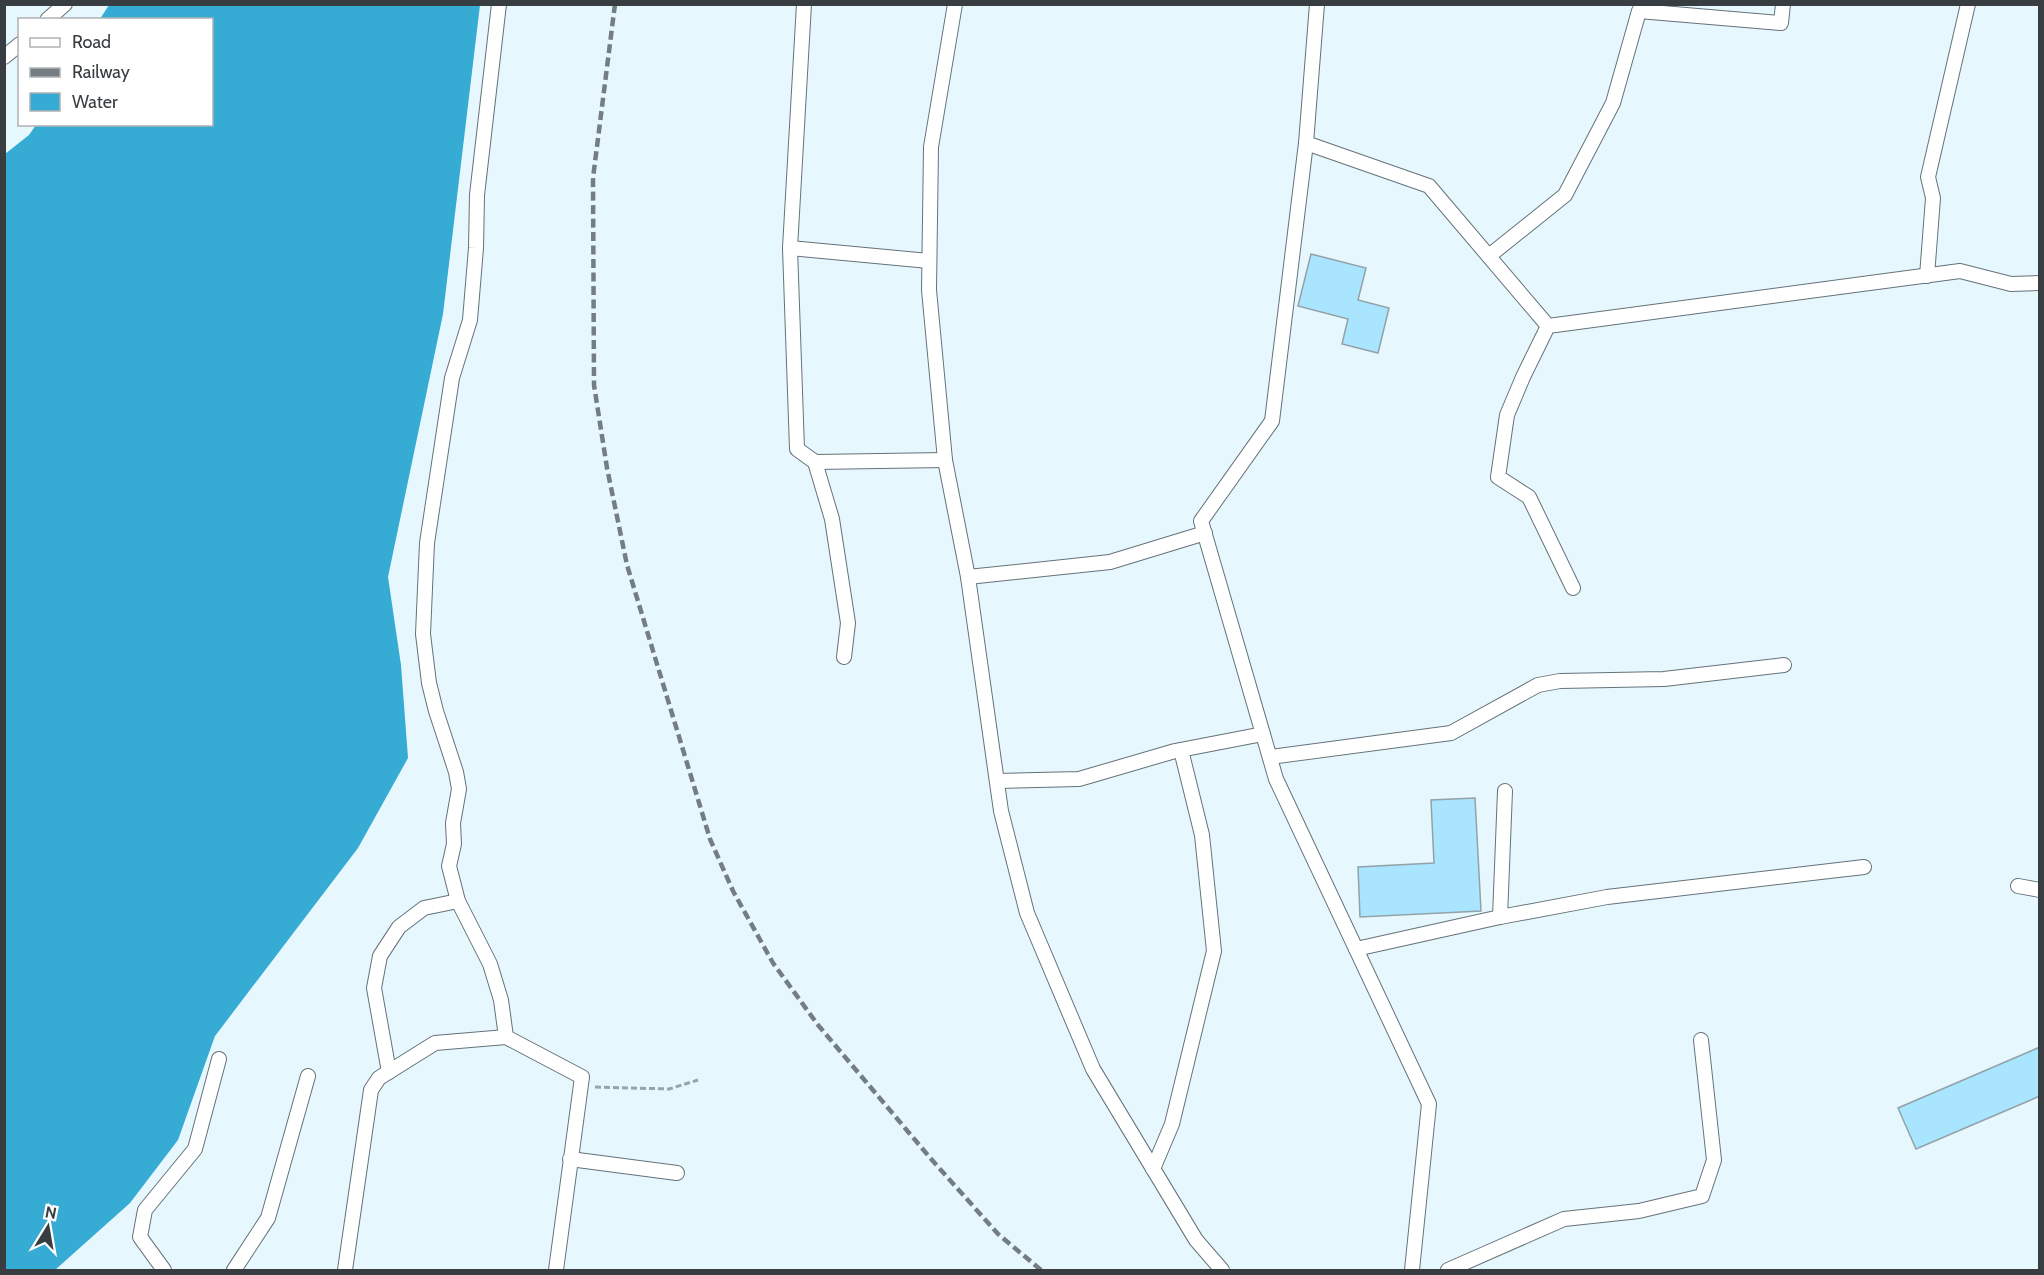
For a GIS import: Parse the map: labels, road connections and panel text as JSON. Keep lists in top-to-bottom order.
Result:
{
  "legend": ["Road", "Railway", "Water"],
  "north": "top"
}
